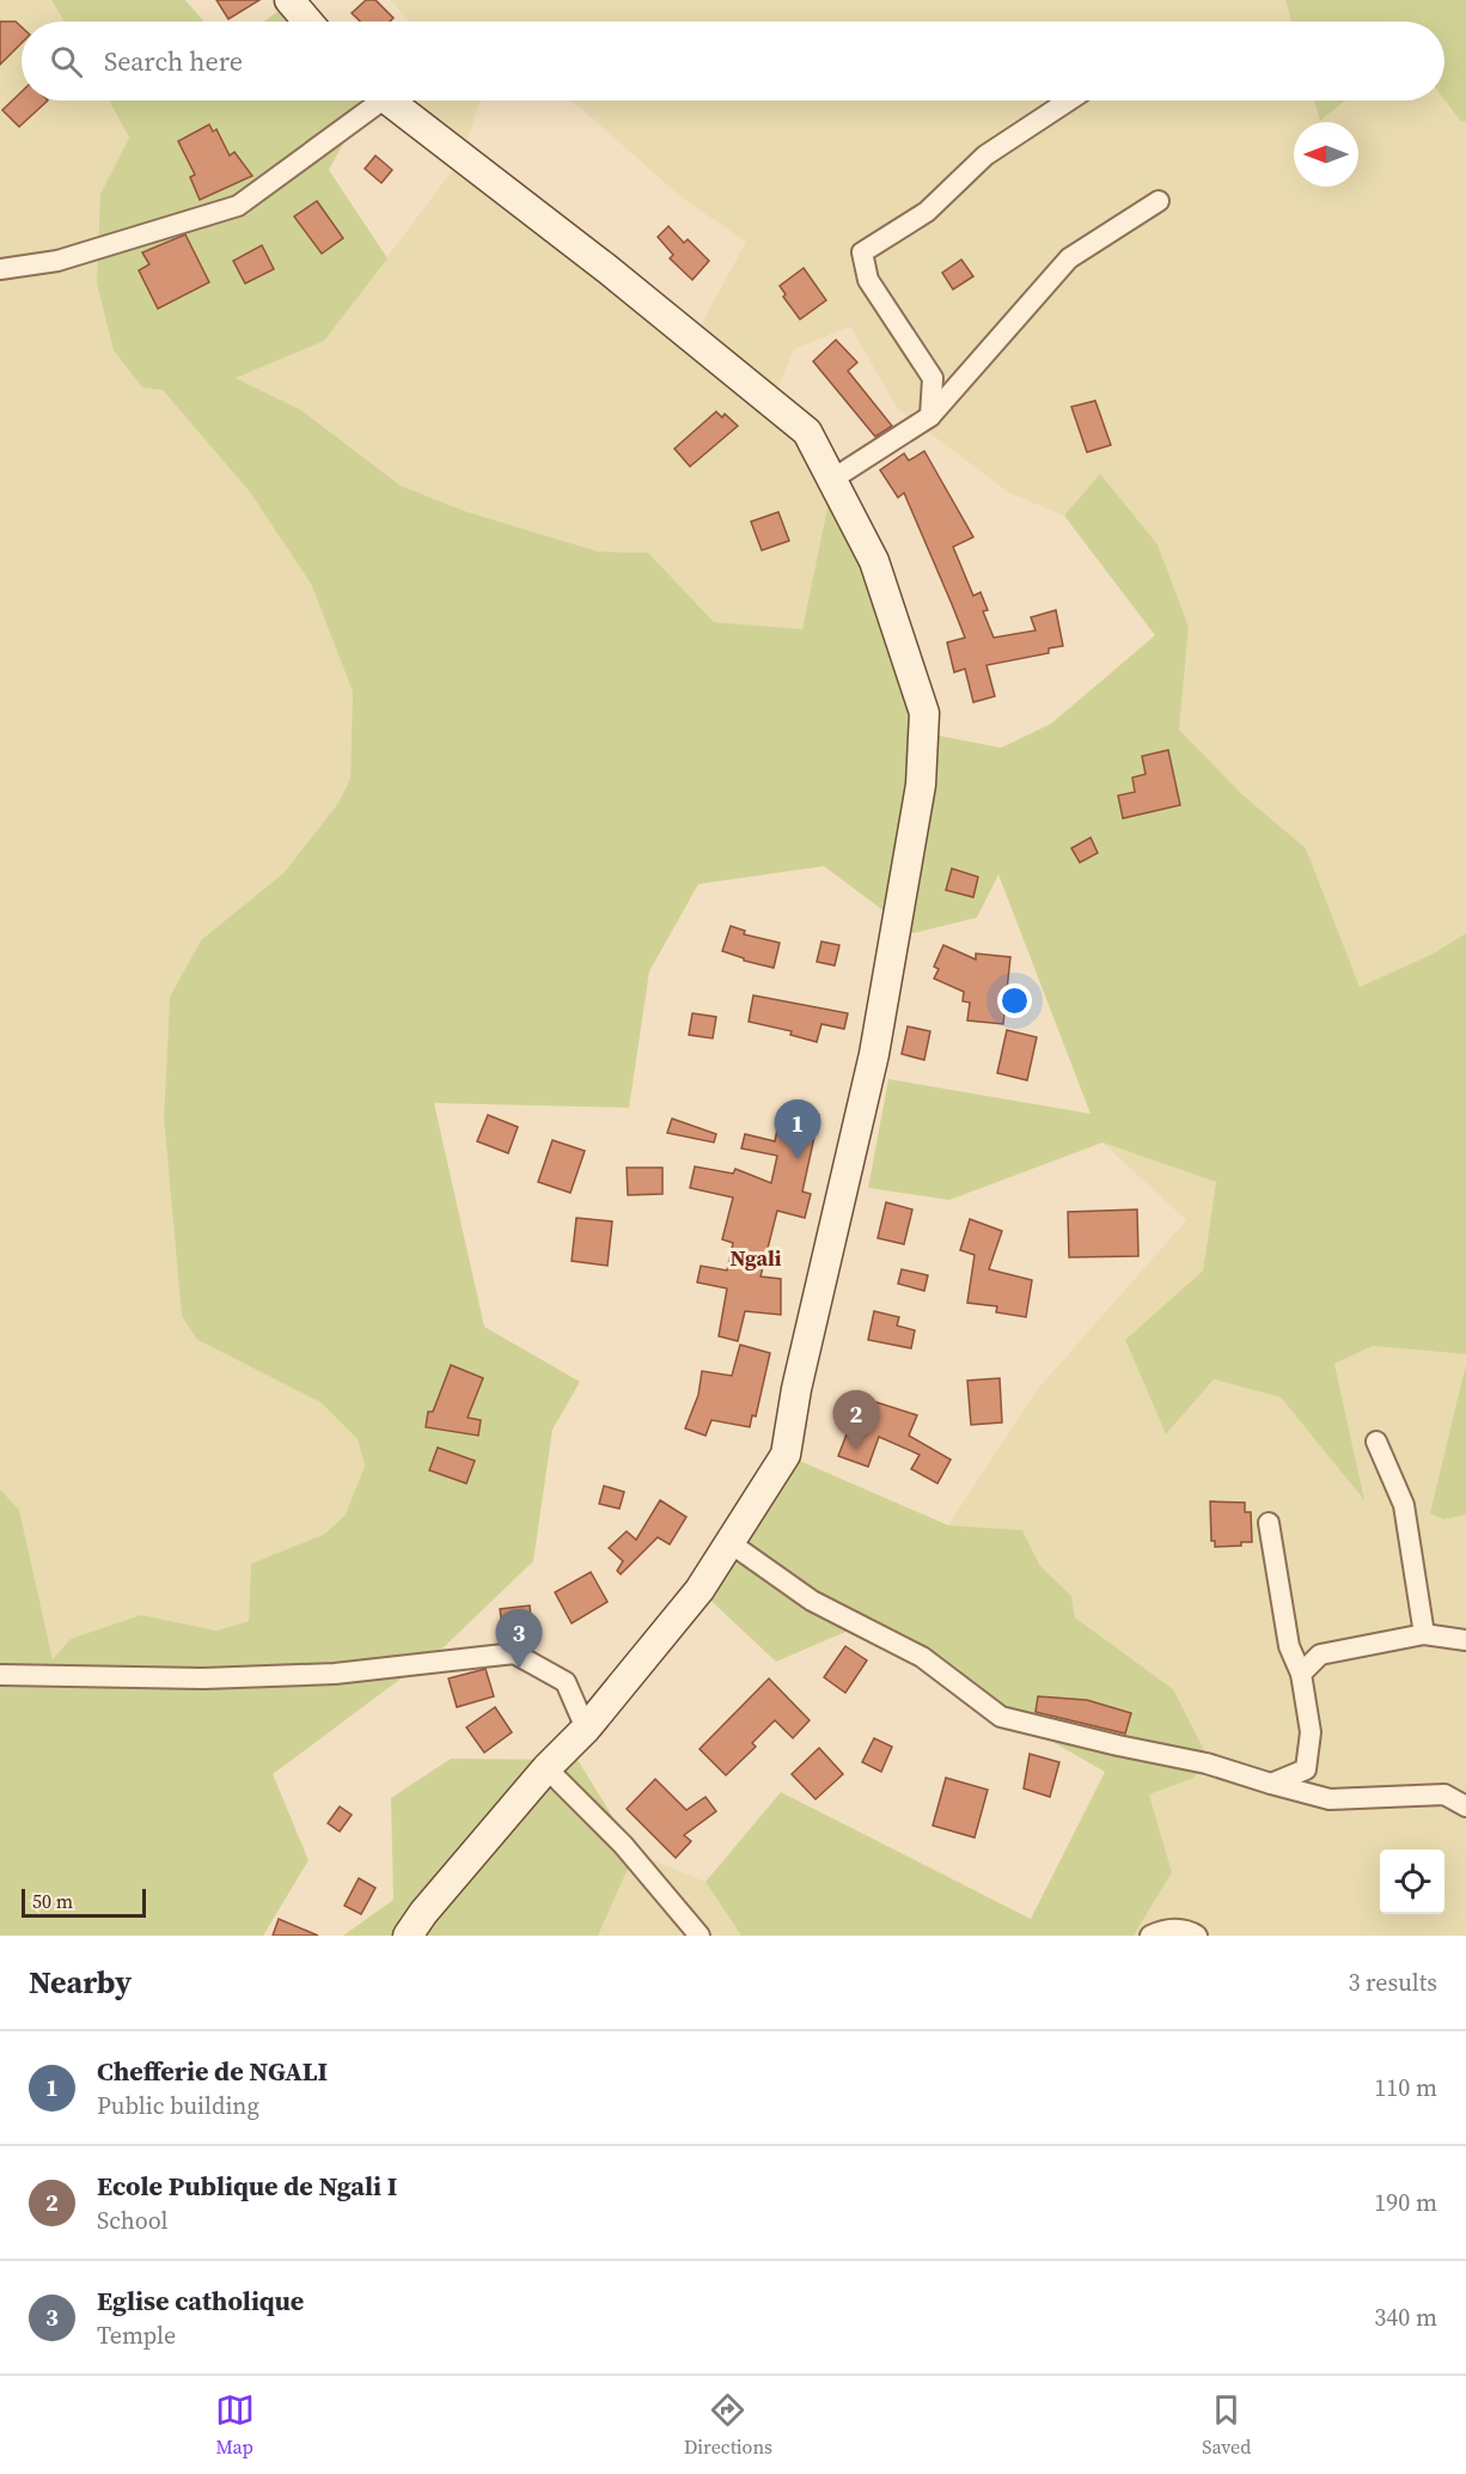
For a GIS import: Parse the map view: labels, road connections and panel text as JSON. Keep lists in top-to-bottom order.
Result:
{
  "districts": ["Ngali"],
  "scale_bar": "50 m",
  "north": "left",
  "page": {
    "search": "Search here",
    "pins": ["1", "2", "3"],
    "scale": "50 m",
    "heading": ["Nearby", "3 results"],
    "list": [
      {
        "mark": "1",
        "name": "Chefferie de NGALI",
        "note": "Public building",
        "value": "110 m"
      },
      {
        "mark": "2",
        "name": "Ecole Publique de Ngali I",
        "note": "School",
        "value": "190 m"
      },
      {
        "mark": "3",
        "name": "Eglise catholique",
        "note": "Temple",
        "value": "340 m"
      }
    ],
    "nav": ["Map", "Directions", "Saved"]
  }
}
